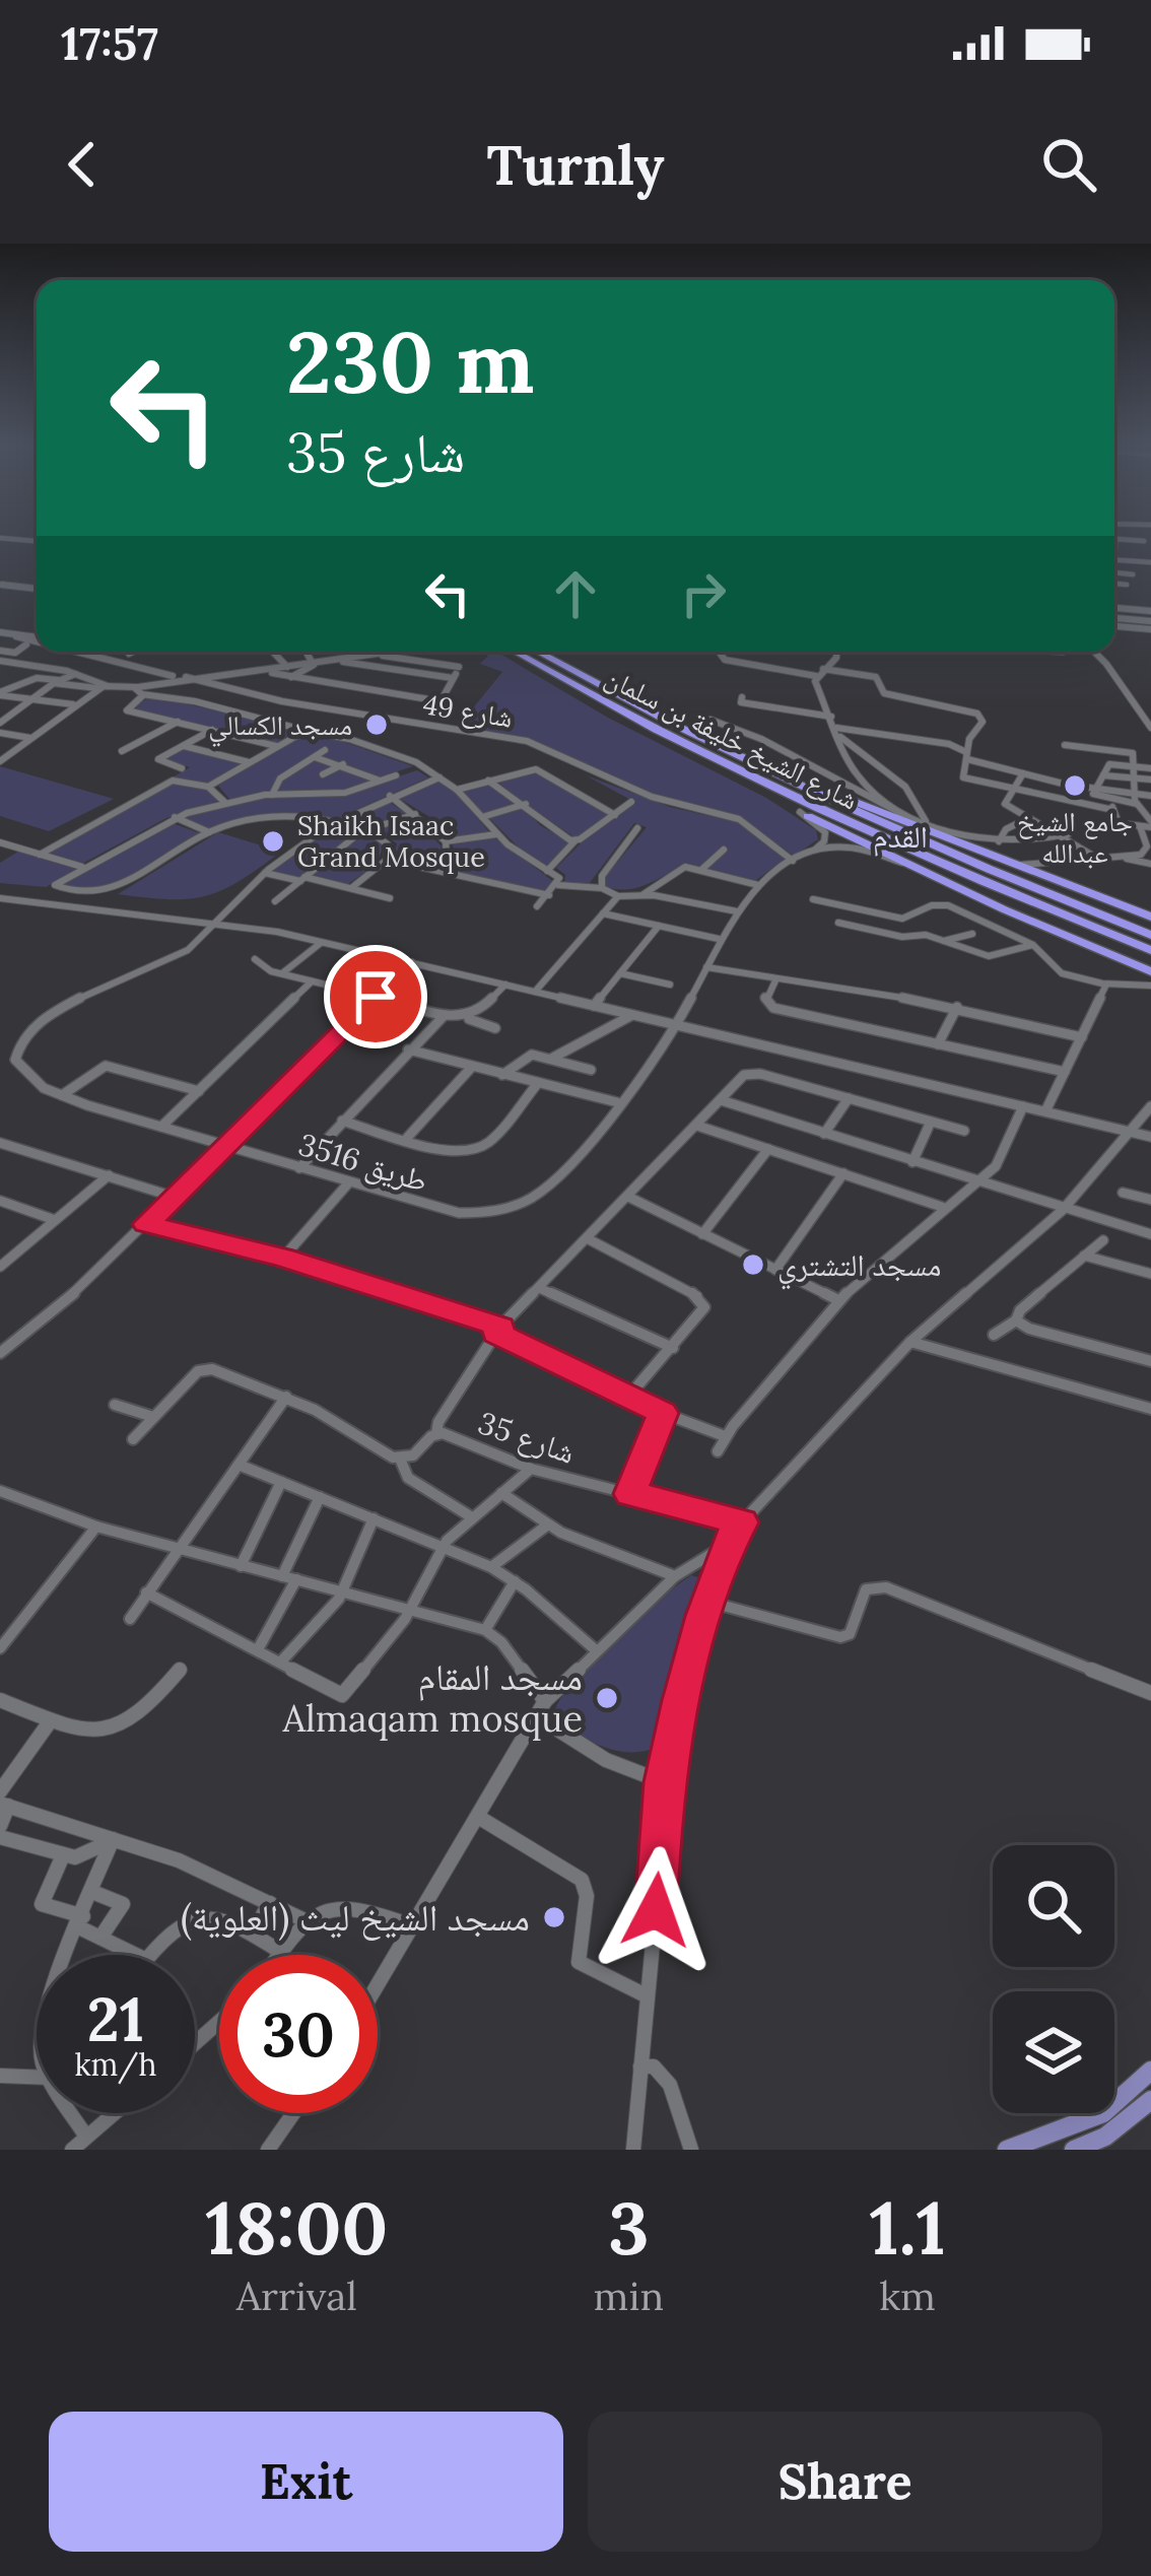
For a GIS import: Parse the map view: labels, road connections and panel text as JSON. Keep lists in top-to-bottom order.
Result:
{
  "streets": {
    "highway": ["شارع الشيخ خليفة بن سلمان"],
    "street": ["شارع 49", "طريق 3516", "شارع 35"]
  },
  "crossings": [
    ["شارع 49", "طريق 3516"]
  ],
  "districts": ["القدم"],
  "places": [
    "مسجد الكسالي",
    "جامع الشيخ عبدالله",
    "Shaikh Isaac Grand Mosque",
    "مسجد التشتري",
    "مسجد المقام Almaqam mosque",
    "مسجد الشيخ ليث (العلوية)"
  ],
  "page": {
    "status": "17:57",
    "header": "Turnly",
    "turn": ["230 m", "شارع 35"],
    "speed": "21 km/h",
    "limit": "30",
    "eta": [
      "18:00",
      "Arrival",
      "3",
      "min",
      "1.1",
      "km"
    ],
    "buttons": ["Exit", "Share"]
  }
}
